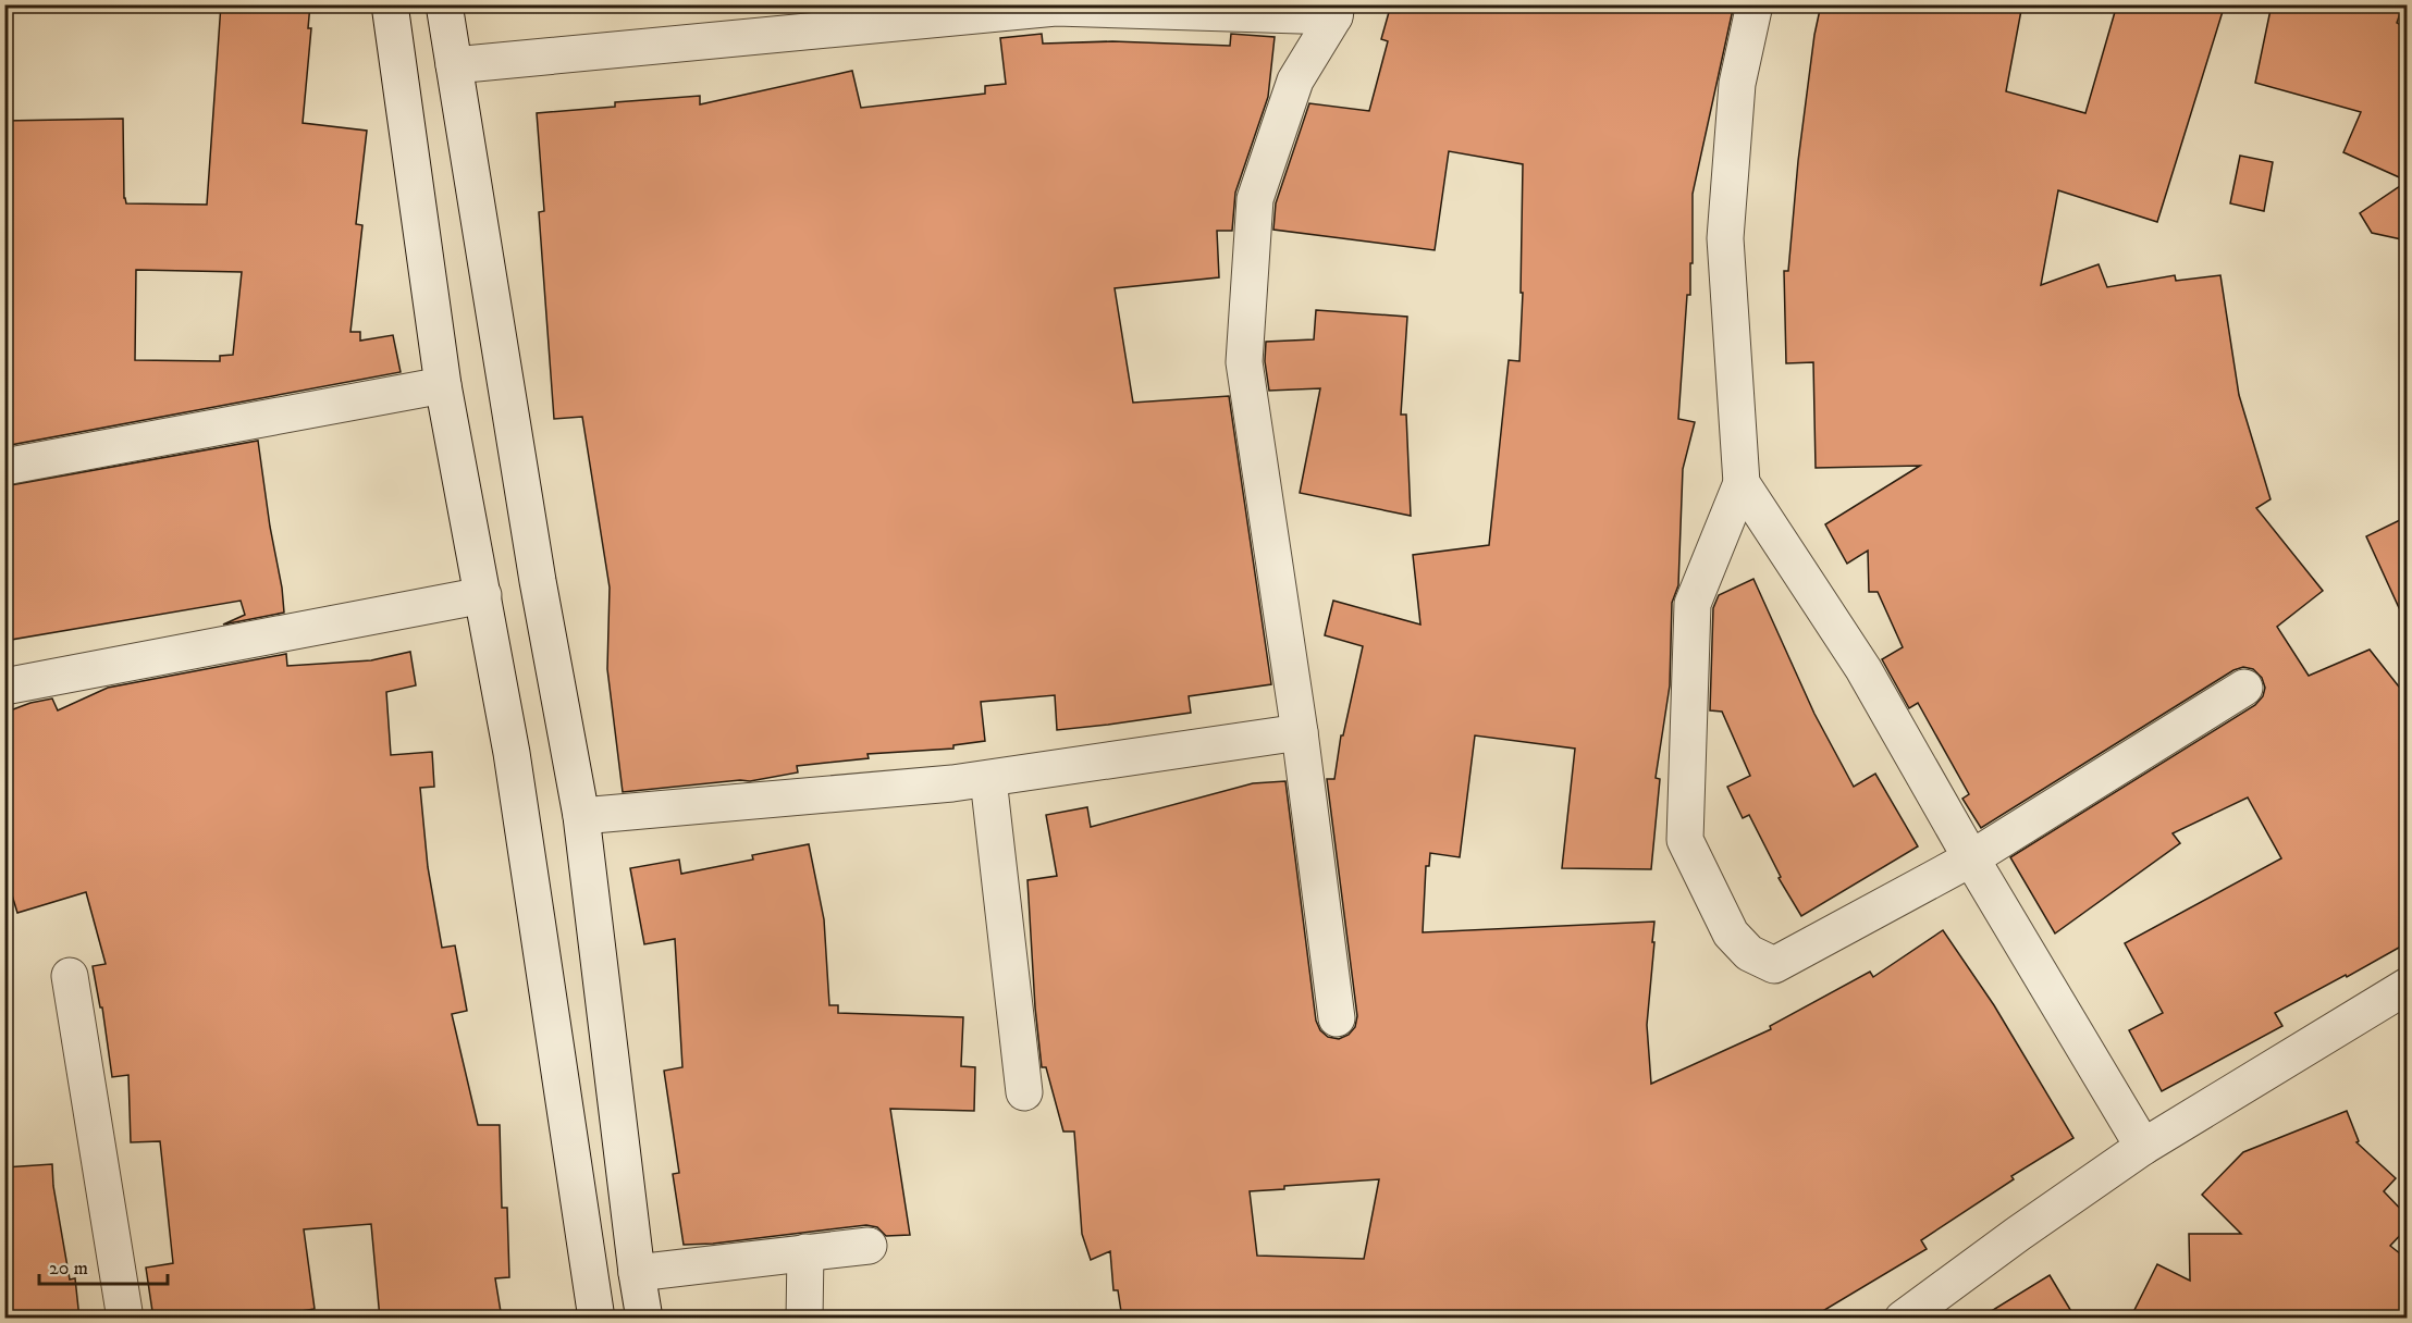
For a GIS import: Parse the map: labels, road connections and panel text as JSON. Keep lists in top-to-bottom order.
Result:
{
  "scale_bar": "20 m"
}
